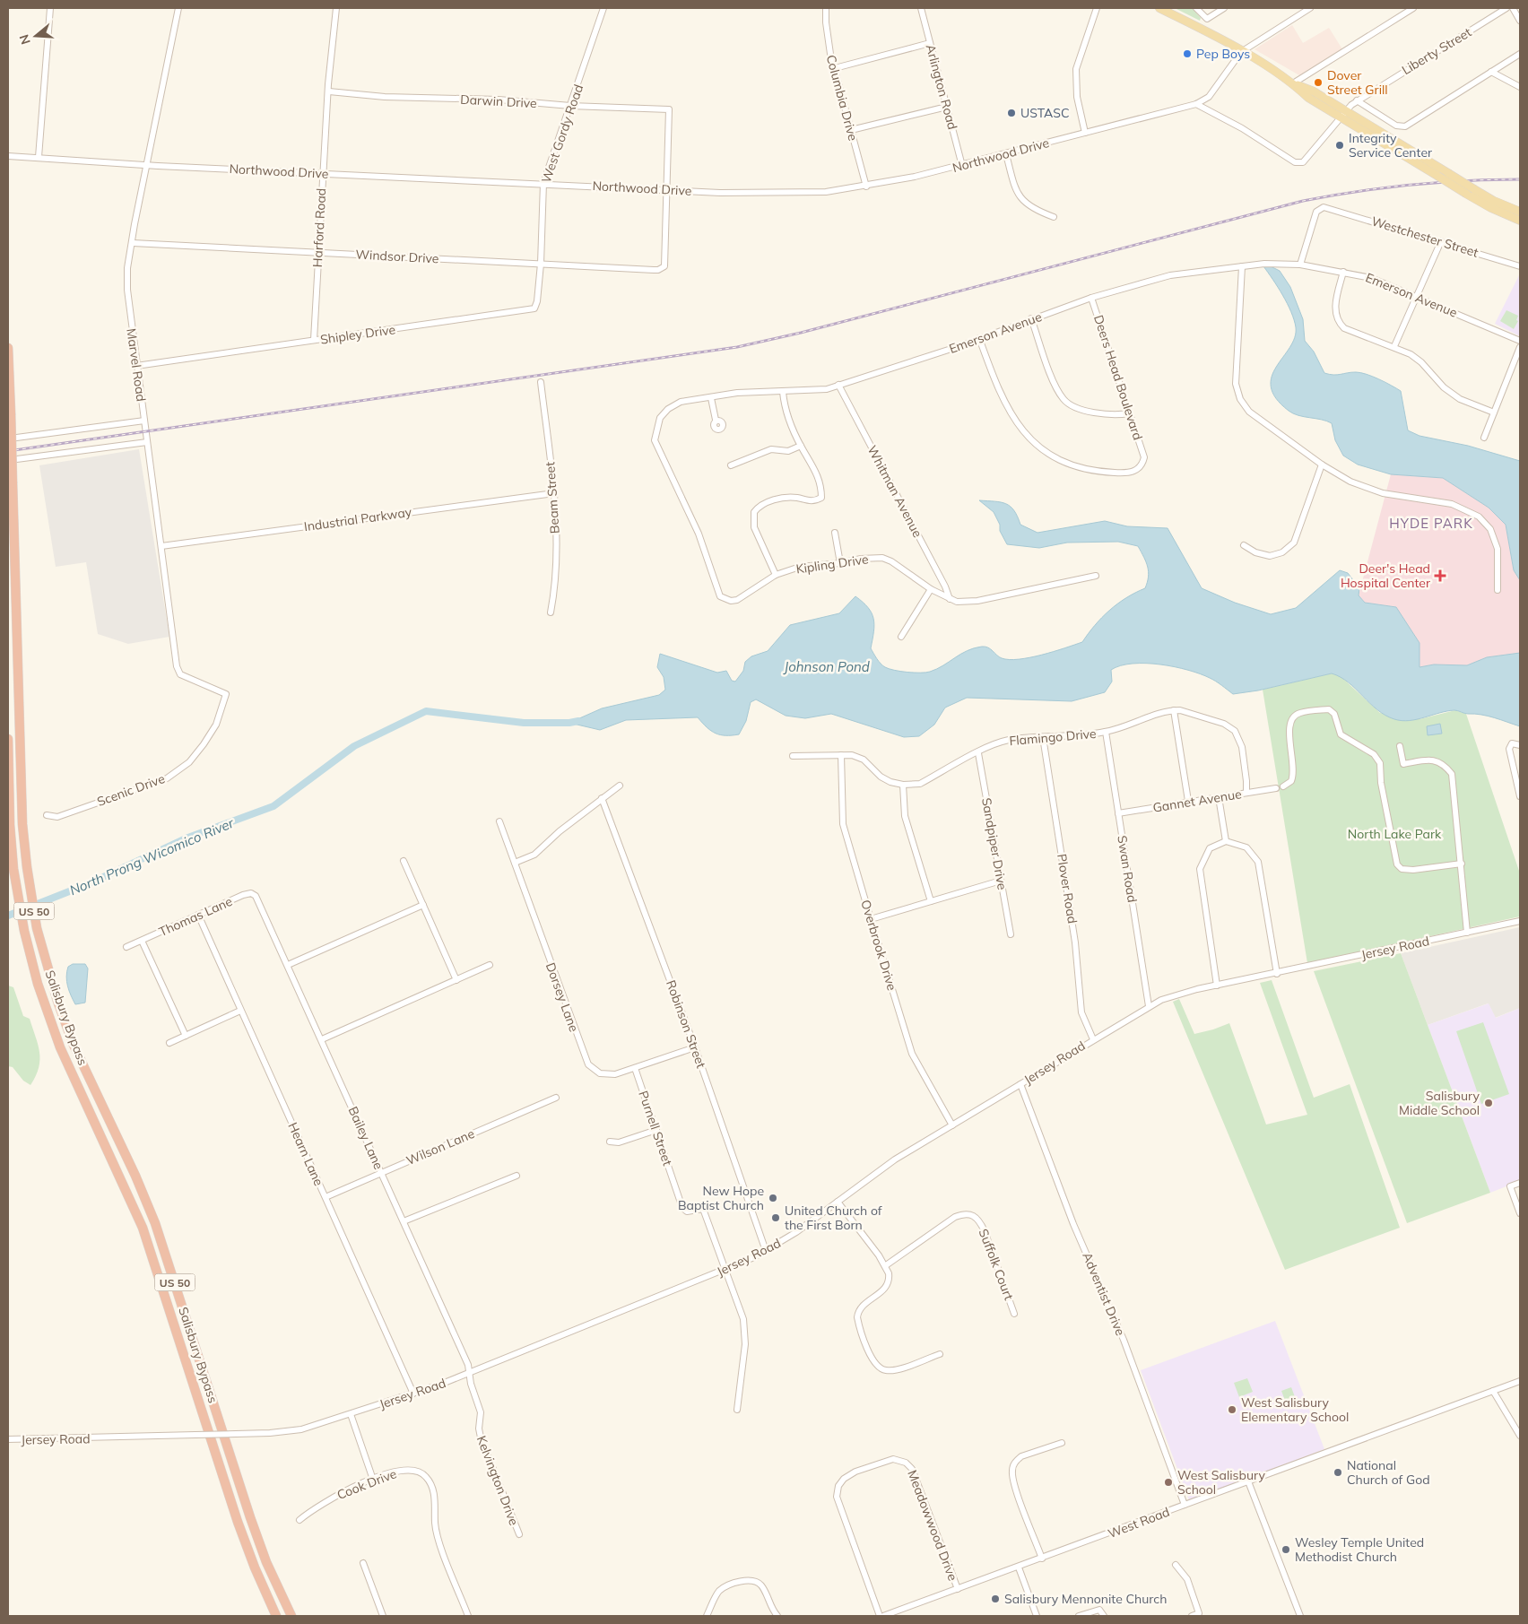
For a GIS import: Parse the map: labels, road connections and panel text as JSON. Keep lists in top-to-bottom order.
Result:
{
  "streets": {
    "highway": ["US 50", "Salisbury Bypass"],
    "street": [
      "Liberty Street",
      "Arlington Road",
      "Columbia Drive",
      "Darwin Drive",
      "West Gordy Road",
      "Northwood Drive",
      "Harford Road",
      "Westchester Street",
      "Windsor Drive",
      "Emerson Avenue",
      "Shipley Drive",
      "Marvel Road",
      "Deers Head Boulevard",
      "Whitman Avenue",
      "Beam Street",
      "Industrial Parkway",
      "Kipling Drive",
      "Flamingo Drive",
      "Scenic Drive",
      "Gannet Avenue",
      "Sandpiper Drive",
      "Swan Road",
      "Plover Road",
      "Thomas Lane",
      "Overbrook Drive",
      "Jersey Road",
      "Dorsey Lane",
      "Robinson Street",
      "Purnell Street",
      "Bailey Lane",
      "Wilson Lane",
      "Hearn Lane",
      "Suffolk Court",
      "Adventist Drive",
      "Kelvington Drive",
      "Cook Drive",
      "West Road",
      "Meadowwood Drive"
    ]
  },
  "crossings": [
    ["Liberty Street", "Northwood Drive"],
    ["Arlington Road", "Northwood Drive"],
    ["Columbia Drive", "Northwood Drive"],
    ["Darwin Drive", "West Gordy Road"],
    ["Darwin Drive", "Northwood Drive"],
    ["Darwin Drive", "Harford Road"],
    ["Darwin Drive", "Windsor Drive"],
    ["West Gordy Road", "Northwood Drive"],
    ["West Gordy Road", "Windsor Drive"],
    ["West Gordy Road", "Shipley Drive"],
    ["Northwood Drive", "Harford Road"],
    ["Northwood Drive", "Windsor Drive"],
    ["Northwood Drive", "Marvel Road"],
    ["Harford Road", "Windsor Drive"],
    ["Harford Road", "Shipley Drive"],
    ["Westchester Street", "Emerson Avenue"],
    ["Windsor Drive", "Shipley Drive"],
    ["Windsor Drive", "Marvel Road"],
    ["Emerson Avenue", "Deers Head Boulevard"],
    ["Emerson Avenue", "Whitman Avenue"],
    ["Emerson Avenue", "Kipling Drive"],
    ["Shipley Drive", "Marvel Road"],
    ["Marvel Road", "Industrial Parkway"],
    ["Marvel Road", "Scenic Drive"],
    ["Whitman Avenue", "Kipling Drive"],
    ["Beam Street", "Industrial Parkway"],
    ["Flamingo Drive", "Gannet Avenue"],
    ["Flamingo Drive", "Sandpiper Drive"],
    ["Flamingo Drive", "Swan Road"],
    ["Flamingo Drive", "Plover Road"],
    ["Flamingo Drive", "Overbrook Drive"],
    ["Gannet Avenue", "Swan Road"],
    ["Swan Road", "Jersey Road"],
    ["Plover Road", "Jersey Road"],
    ["Thomas Lane", "Bailey Lane"],
    ["Thomas Lane", "Hearn Lane"],
    ["Overbrook Drive", "Jersey Road"],
    ["Jersey Road", "Robinson Street"],
    ["Jersey Road", "Purnell Street"],
    ["Jersey Road", "Bailey Lane"],
    ["Jersey Road", "Hearn Lane"],
    ["Jersey Road", "Adventist Drive"],
    ["Jersey Road", "Kelvington Drive"],
    ["Dorsey Lane", "Robinson Street"],
    ["Dorsey Lane", "Purnell Street"],
    ["Bailey Lane", "Wilson Lane"],
    ["Bailey Lane", "Kelvington Drive"],
    ["Wilson Lane", "Hearn Lane"],
    ["Adventist Drive", "West Road"],
    ["West Road", "Meadowwood Drive"]
  ],
  "districts": ["HYDE PARK"],
  "water": ["Johnson Pond", "North Prong Wicomico River"],
  "parks": ["North Lake Park"],
  "places": {
    "other": [
      "Pep Boys",
      "Dover Street Grill",
      "USTASC",
      "Integrity Service Center",
      "Salisbury Middle School",
      "New Hope Baptist Church",
      "United Church of the First Born",
      "West Salisbury Elementary School",
      "National Church of God",
      "West Salisbury School",
      "Wesley Temple United Methodist Church",
      "Salisbury Mennonite Church"
    ],
    "health": ["Deer's Head Hospital Center"]
  },
  "north": "left"
}
